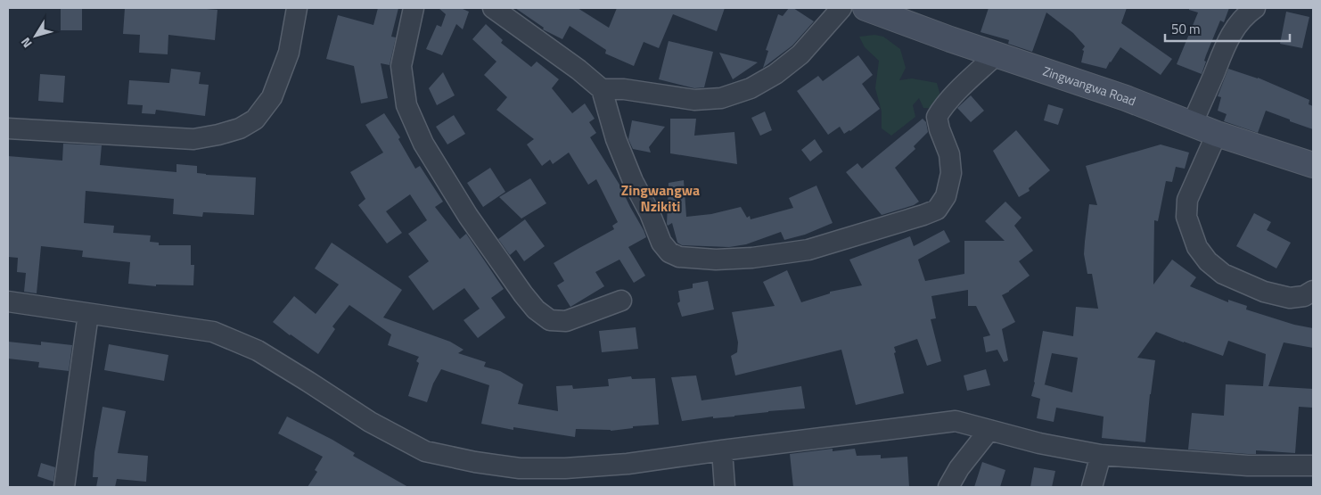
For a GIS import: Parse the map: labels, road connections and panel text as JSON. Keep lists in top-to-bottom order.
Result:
{
  "streets": {
    "street": ["Zingwangwa Road"]
  },
  "districts": ["Zingwangwa Nzikiti"],
  "scale_bar": "50 m",
  "north": "bottom left"
}
